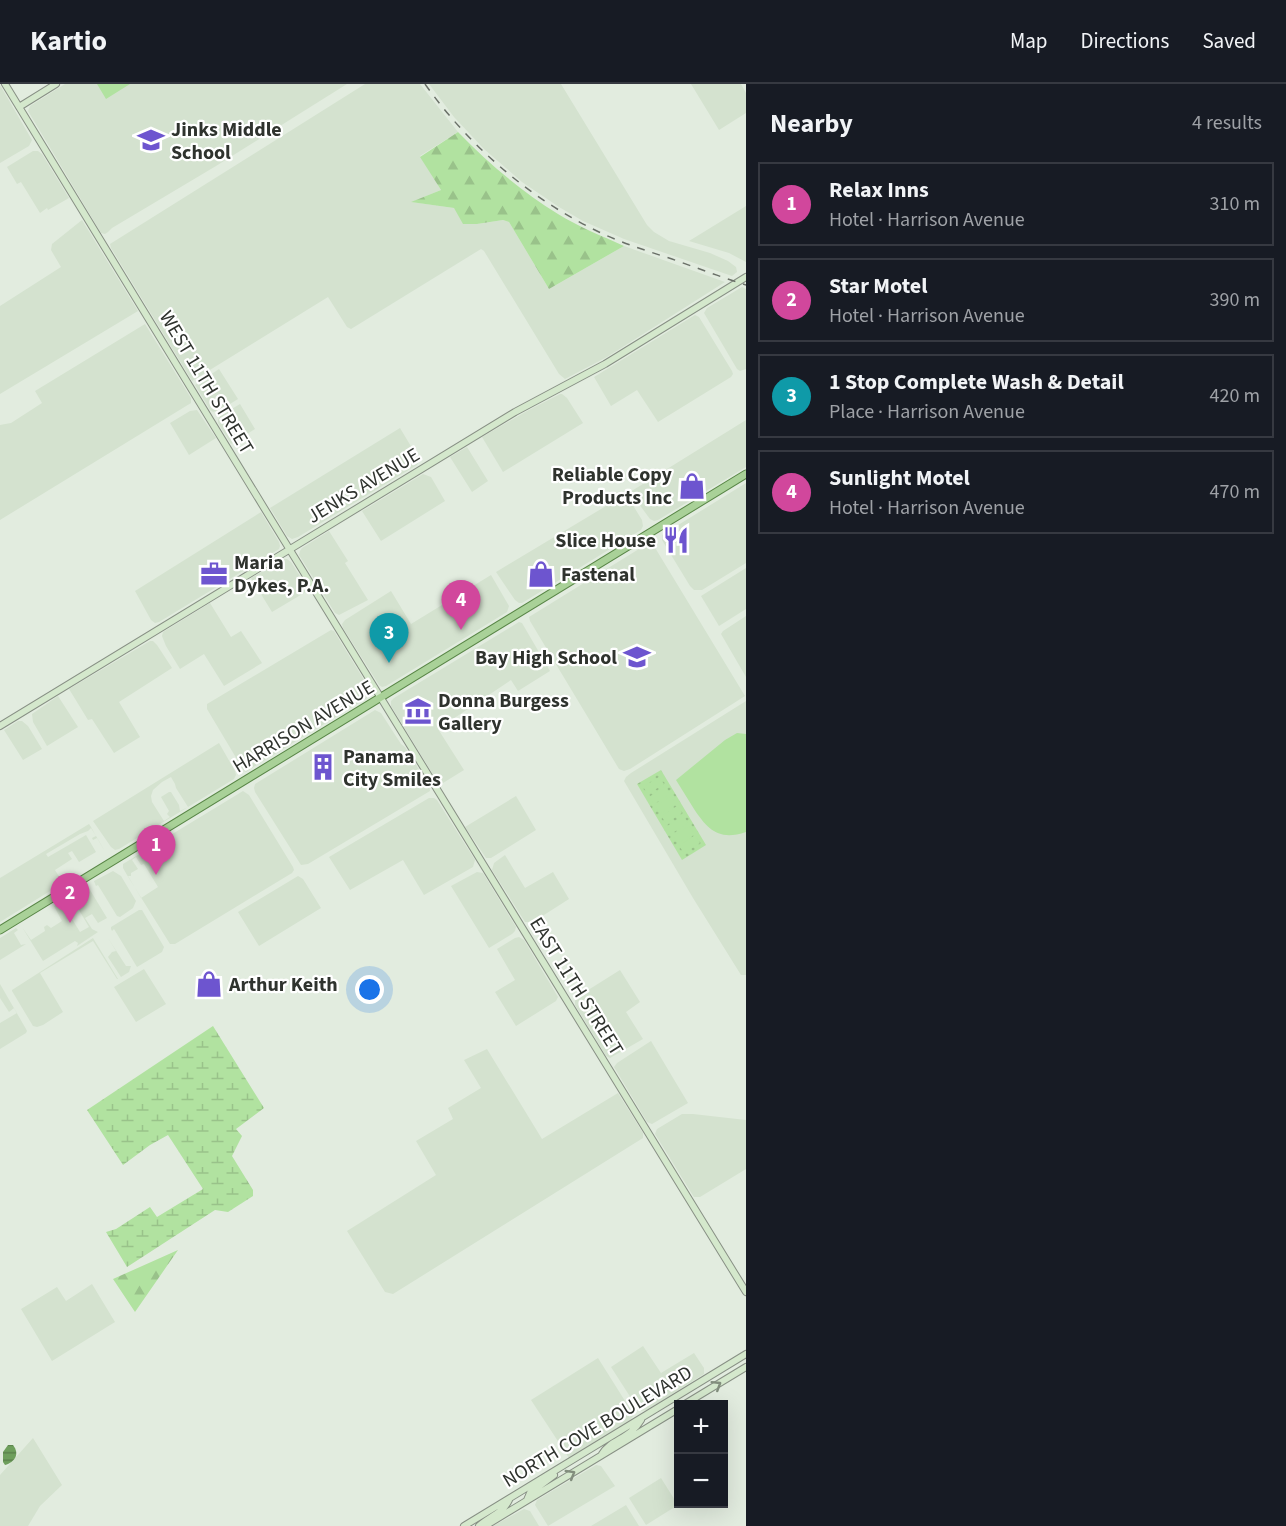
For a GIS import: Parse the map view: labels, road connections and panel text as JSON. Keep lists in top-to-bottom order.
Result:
{
  "streets": {
    "main road": [
      "WEST 11TH STREET",
      "JENKS AVENUE",
      "HARRISON AVENUE",
      "EAST 11TH STREET",
      "NORTH COVE BOULEVARD"
    ]
  },
  "crossings": [
    ["WEST 11TH STREET", "JENKS AVENUE"],
    ["WEST 11TH STREET", "HARRISON AVENUE"],
    ["WEST 11TH STREET", "EAST 11TH STREET"],
    ["HARRISON AVENUE", "EAST 11TH STREET"]
  ],
  "places": {
    "school or university": ["Jinks Middle School", "Bay High School"],
    "shop": ["Reliable Copy Products Inc", "Fastenal", "Arthur Keith"],
    "restaurant": ["Slice House"],
    "office": ["Maria Dykes, P.A."],
    "museum": ["Donna Burgess Gallery"],
    "building": ["Panama City Smiles"]
  },
  "page": {
    "header": "Kartio",
    "nav": ["Map", "Directions", "Saved"],
    "heading": ["Nearby", "4 results"],
    "list": [
      {
        "mark": "1",
        "name": "Relax Inns",
        "note": "Hotel · Harrison Avenue",
        "value": "310 m"
      },
      {
        "mark": "2",
        "name": "Star Motel",
        "note": "Hotel · Harrison Avenue",
        "value": "390 m"
      },
      {
        "mark": "3",
        "name": "1 Stop Complete Wash & Detail",
        "note": "Place · Harrison Avenue",
        "value": "420 m"
      },
      {
        "mark": "4",
        "name": "Sunlight Motel",
        "note": "Hotel · Harrison Avenue",
        "value": "470 m"
      }
    ],
    "pins": [
      "4",
      "3",
      "1",
      "2"
    ],
    "map_buttons": ["+", "−"]
  }
}
